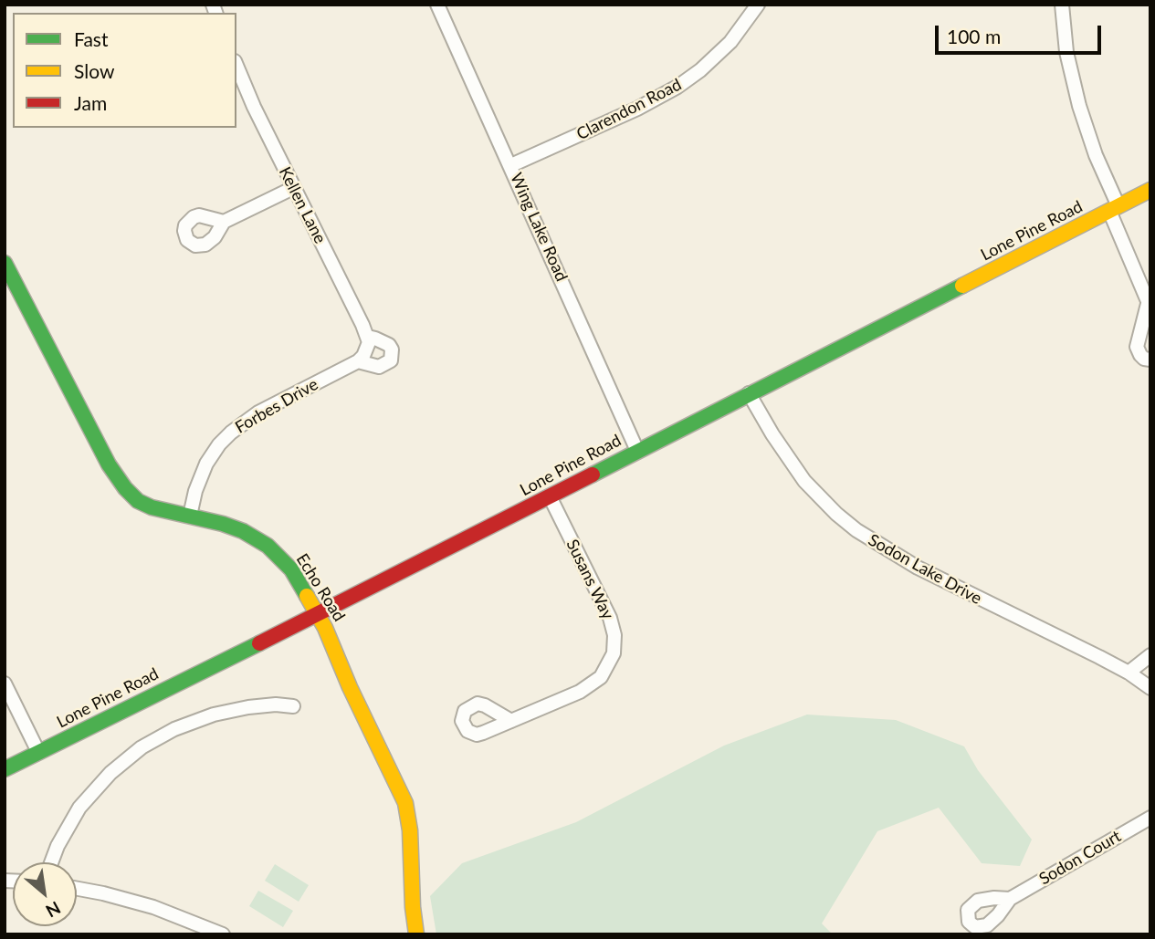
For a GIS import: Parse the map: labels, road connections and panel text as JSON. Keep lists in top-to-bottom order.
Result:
{
  "streets": {
    "street": [
      "Clarendon Road",
      "Kellen Lane",
      "Wing Lake Road",
      "Lone Pine Road",
      "Forbes Drive",
      "Sodon Lake Drive",
      "Susans Way",
      "Echo Road",
      "Sodon Court"
    ]
  },
  "crossings": [
    ["Clarendon Road", "Wing Lake Road"],
    ["Kellen Lane", "Forbes Drive"],
    ["Wing Lake Road", "Lone Pine Road"],
    ["Lone Pine Road", "Sodon Lake Drive"],
    ["Lone Pine Road", "Susans Way"],
    ["Lone Pine Road", "Echo Road"],
    ["Forbes Drive", "Echo Road"]
  ],
  "legend": ["Fast", "Slow", "Jam"],
  "scale_bar": "100 m",
  "north": "bottom right"
}
